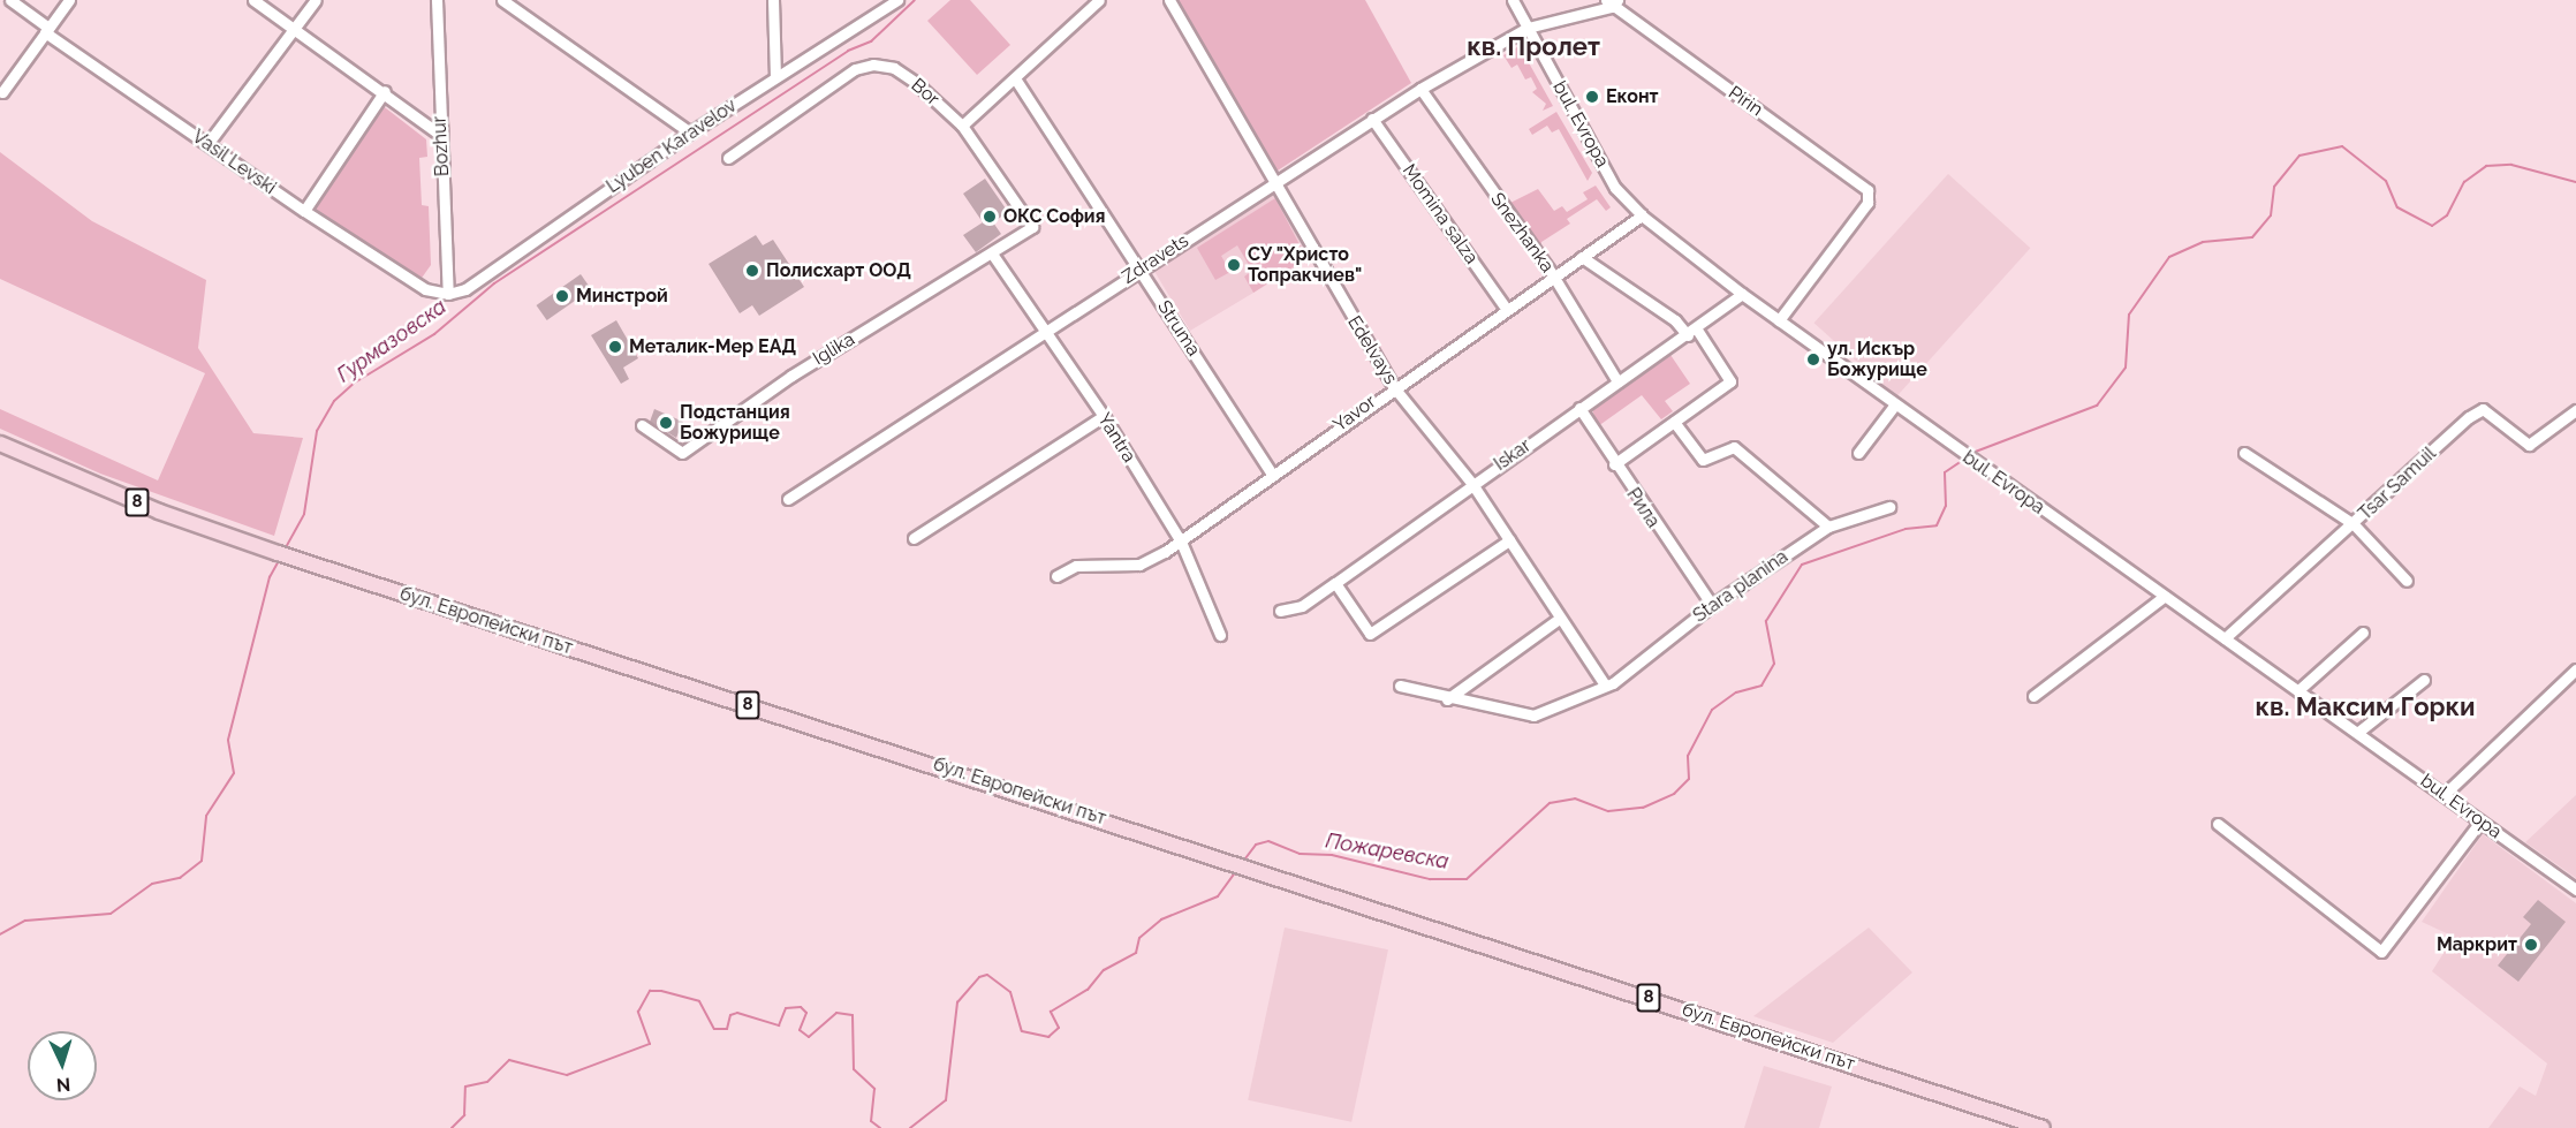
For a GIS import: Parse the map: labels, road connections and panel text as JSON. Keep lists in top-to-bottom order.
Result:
{
  "streets": {
    "main road": ["8", "бул. Европейски път"],
    "street": [
      "Bor",
      "Pirin",
      "bul. Evropa",
      "Bozhur",
      "Lyuben Karavelov",
      "Vasil Levski",
      "Momina salza",
      "Snezhanka",
      "Zdravets",
      "Struma",
      "Iglika",
      "Edelvays",
      "Yavor",
      "Yantra",
      "Iskar",
      "Tsar Samuil",
      "Рила",
      "Stara planina"
    ]
  },
  "crossings": [
    ["Bor", "Iglika"],
    ["Pirin", "bul. Evropa"],
    ["Pirin", "Zdravets"],
    ["bul. Evropa", "Zdravets"],
    ["bul. Evropa", "Yavor"],
    ["bul. Evropa", "Iskar"],
    ["bul. Evropa", "Tsar Samuil"],
    ["Bozhur", "Lyuben Karavelov"],
    ["Bozhur", "Vasil Levski"],
    ["Lyuben Karavelov", "Vasil Levski"],
    ["Momina salza", "Zdravets"],
    ["Momina salza", "Yavor"],
    ["Snezhanka", "Zdravets"],
    ["Snezhanka", "Yavor"],
    ["Snezhanka", "Iskar"],
    ["Zdravets", "Struma"],
    ["Zdravets", "Edelvays"],
    ["Zdravets", "Yantra"],
    ["Struma", "Yavor"],
    ["Iglika", "Yantra"],
    ["Edelvays", "Yavor"],
    ["Edelvays", "Iskar"],
    ["Edelvays", "Stara planina"],
    ["Yavor", "Yantra"],
    ["Iskar", "Рила"],
    ["Рила", "Stara planina"]
  ],
  "districts": ["кв. Пролет", "кв. Максим Горки"],
  "water": ["Гурмазовска", "Пожаревска"],
  "places": [
    "Еконт",
    "ОКС София",
    "СУ \"Христо Топракчиев\"",
    "Полисхарт ООД",
    "Минстрой",
    "Металик-Мер ЕАД",
    "ул. Искър Божурище",
    "Подстанция Божурище",
    "Маркрит"
  ],
  "north": "bottom"
}
